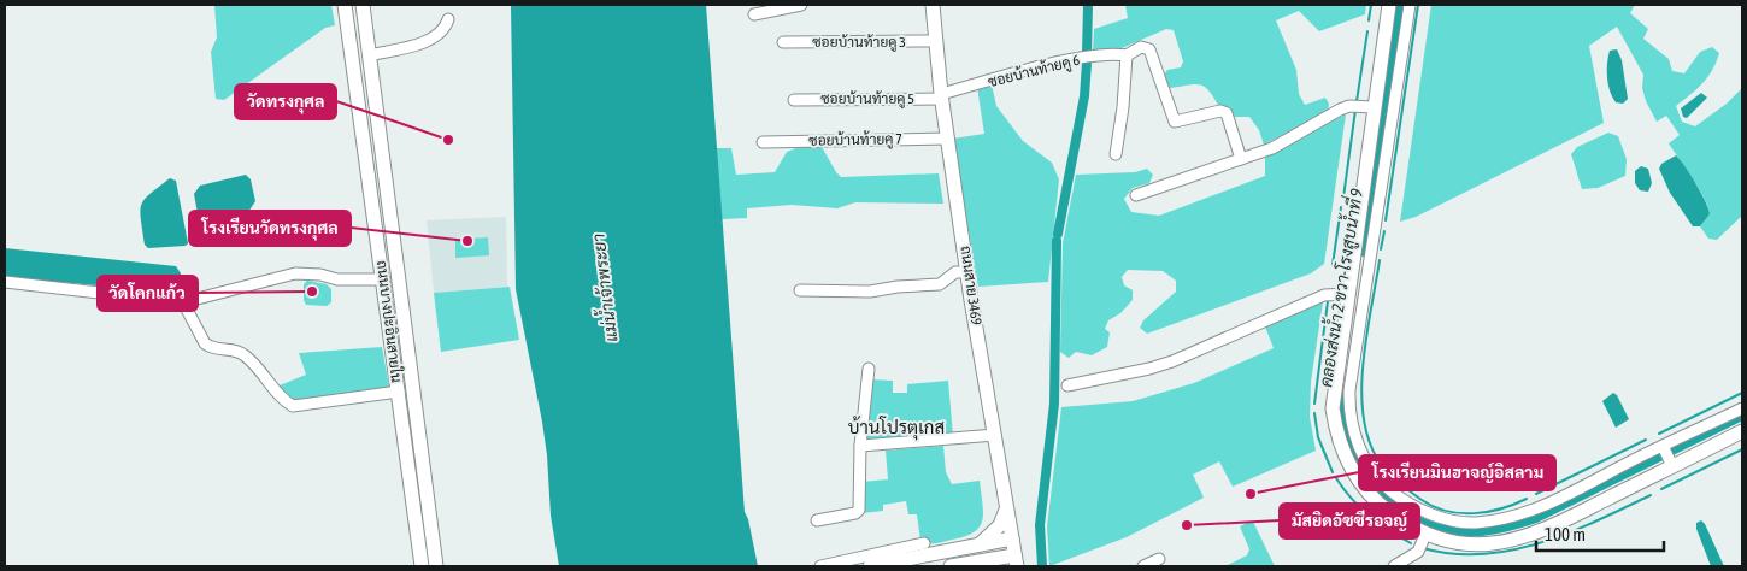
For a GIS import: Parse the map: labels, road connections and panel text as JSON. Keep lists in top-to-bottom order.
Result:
{
  "streets": {
    "street": [
      "ซอยบ้านท้ายคู 3",
      "ซอยบ้านท้ายคู 6",
      "ซอยบ้านท้ายคู 5",
      "ซอยบ้านท้ายคู 7",
      "ถนนสาย 3469",
      "ถนนบางปะอินสายใน"
    ]
  },
  "crossings": [
    ["ซอยบ้านท้ายคู 3", "ถนนสาย 3469"],
    ["ซอยบ้านท้ายคู 6", "ซอยบ้านท้ายคู 5"],
    ["ซอยบ้านท้ายคู 6", "ถนนสาย 3469"],
    ["ซอยบ้านท้ายคู 5", "ถนนสาย 3469"],
    ["ซอยบ้านท้ายคู 7", "ถนนสาย 3469"]
  ],
  "districts": ["บ้านโปรตุเกส"],
  "water": ["แม่น้ำเจ้าพระยา", "คลองส่งน้ำ 2 ขวา-โรงสูบน้ำที่ 9"],
  "places": [
    "วัดทรงกุศล",
    "โรงเรียนวัดทรงกุศล",
    "วัดโคกแก้ว",
    "โรงเรียนมินฮาจญ์อิสลาม",
    "มัสยิดอัซซีรอจญ์"
  ],
  "scale_bar": "100 m"
}
